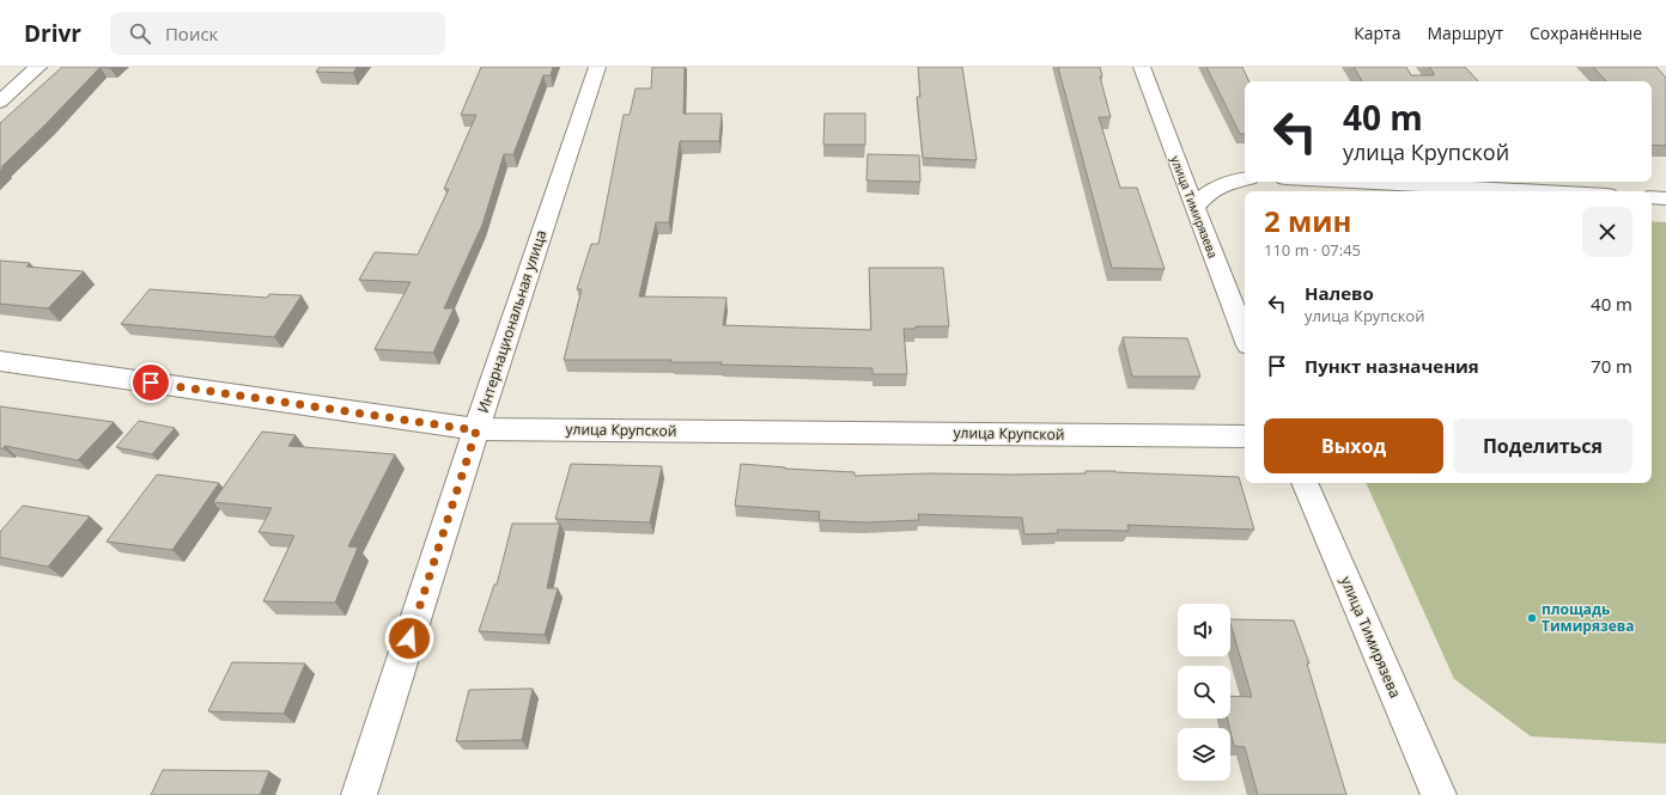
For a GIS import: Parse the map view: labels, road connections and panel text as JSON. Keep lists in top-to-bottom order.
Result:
{
  "streets": {
    "street": ["улица Тимирязева", "Интернациональная улица", "улица Крупской"]
  },
  "crossings": [
    ["Интернациональная улица", "улица Крупской"]
  ],
  "places": ["площадь Тимирязева"],
  "page": {
    "header": "Drivr",
    "search": "Поиск",
    "nav": ["Карта", "Маршрут", "Сохранённые"],
    "turn": ["40 m", "улица Крупской"],
    "heading": ["2 мин", "110 m · 07:45"],
    "list": [
      {
        "name": "Налево",
        "note": "улица Крупской",
        "value": "40 m"
      },
      {
        "name": "Пункт назначения",
        "value": "70 m"
      }
    ],
    "buttons": ["Выход", "Поделиться"]
  }
}
